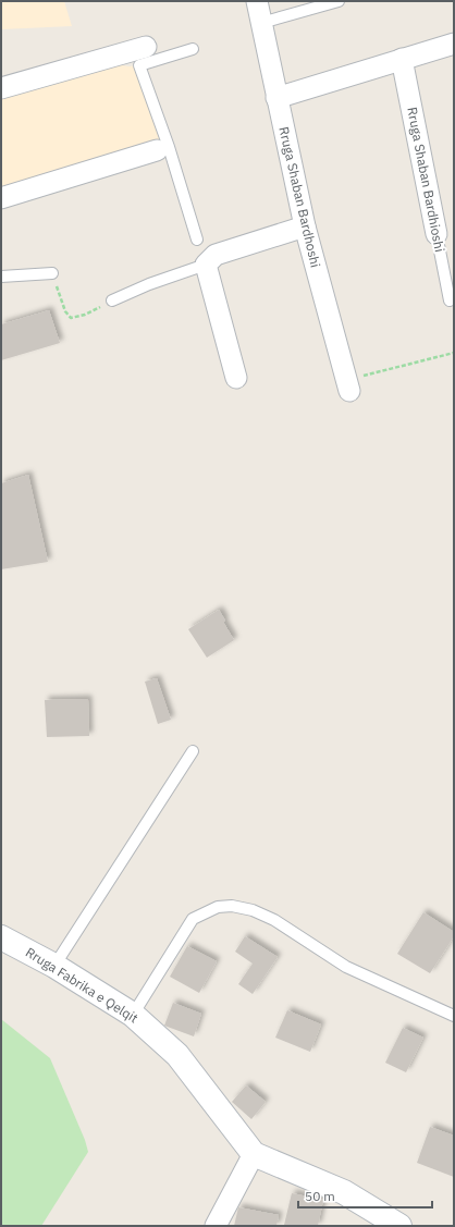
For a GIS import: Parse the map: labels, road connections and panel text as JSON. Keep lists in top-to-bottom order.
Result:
{
  "streets": {
    "street": ["Rruga Shaban Bardhioshi", "Rruga Shaban Bardhoshi", "Rruga Fabrika e Qelqit"]
  },
  "scale_bar": "50 m"
}
